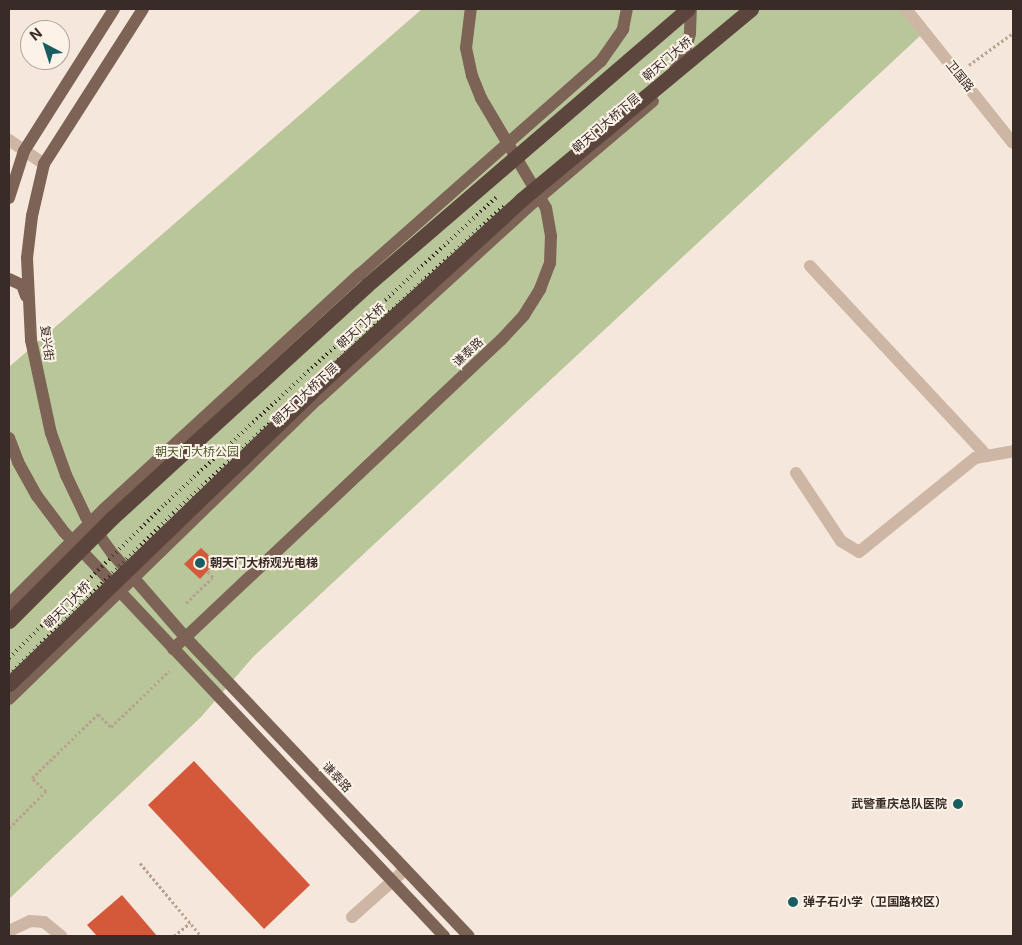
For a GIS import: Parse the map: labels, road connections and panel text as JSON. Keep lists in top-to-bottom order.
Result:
{
  "streets": {
    "highway": ["朝天门大桥"],
    "main road": ["朝天门大桥下层", "复兴街", "谦泰路"],
    "street": ["卫国路"]
  },
  "crossings": [
    ["朝天门大桥", "朝天门大桥下层"],
    ["复兴街", "谦泰路"]
  ],
  "parks": ["朝天门大桥公园"],
  "places": ["朝天门大桥观光电梯", "武警重庆总队医院", "弹子石小学（卫国路校区）"],
  "north": "top left"
}
